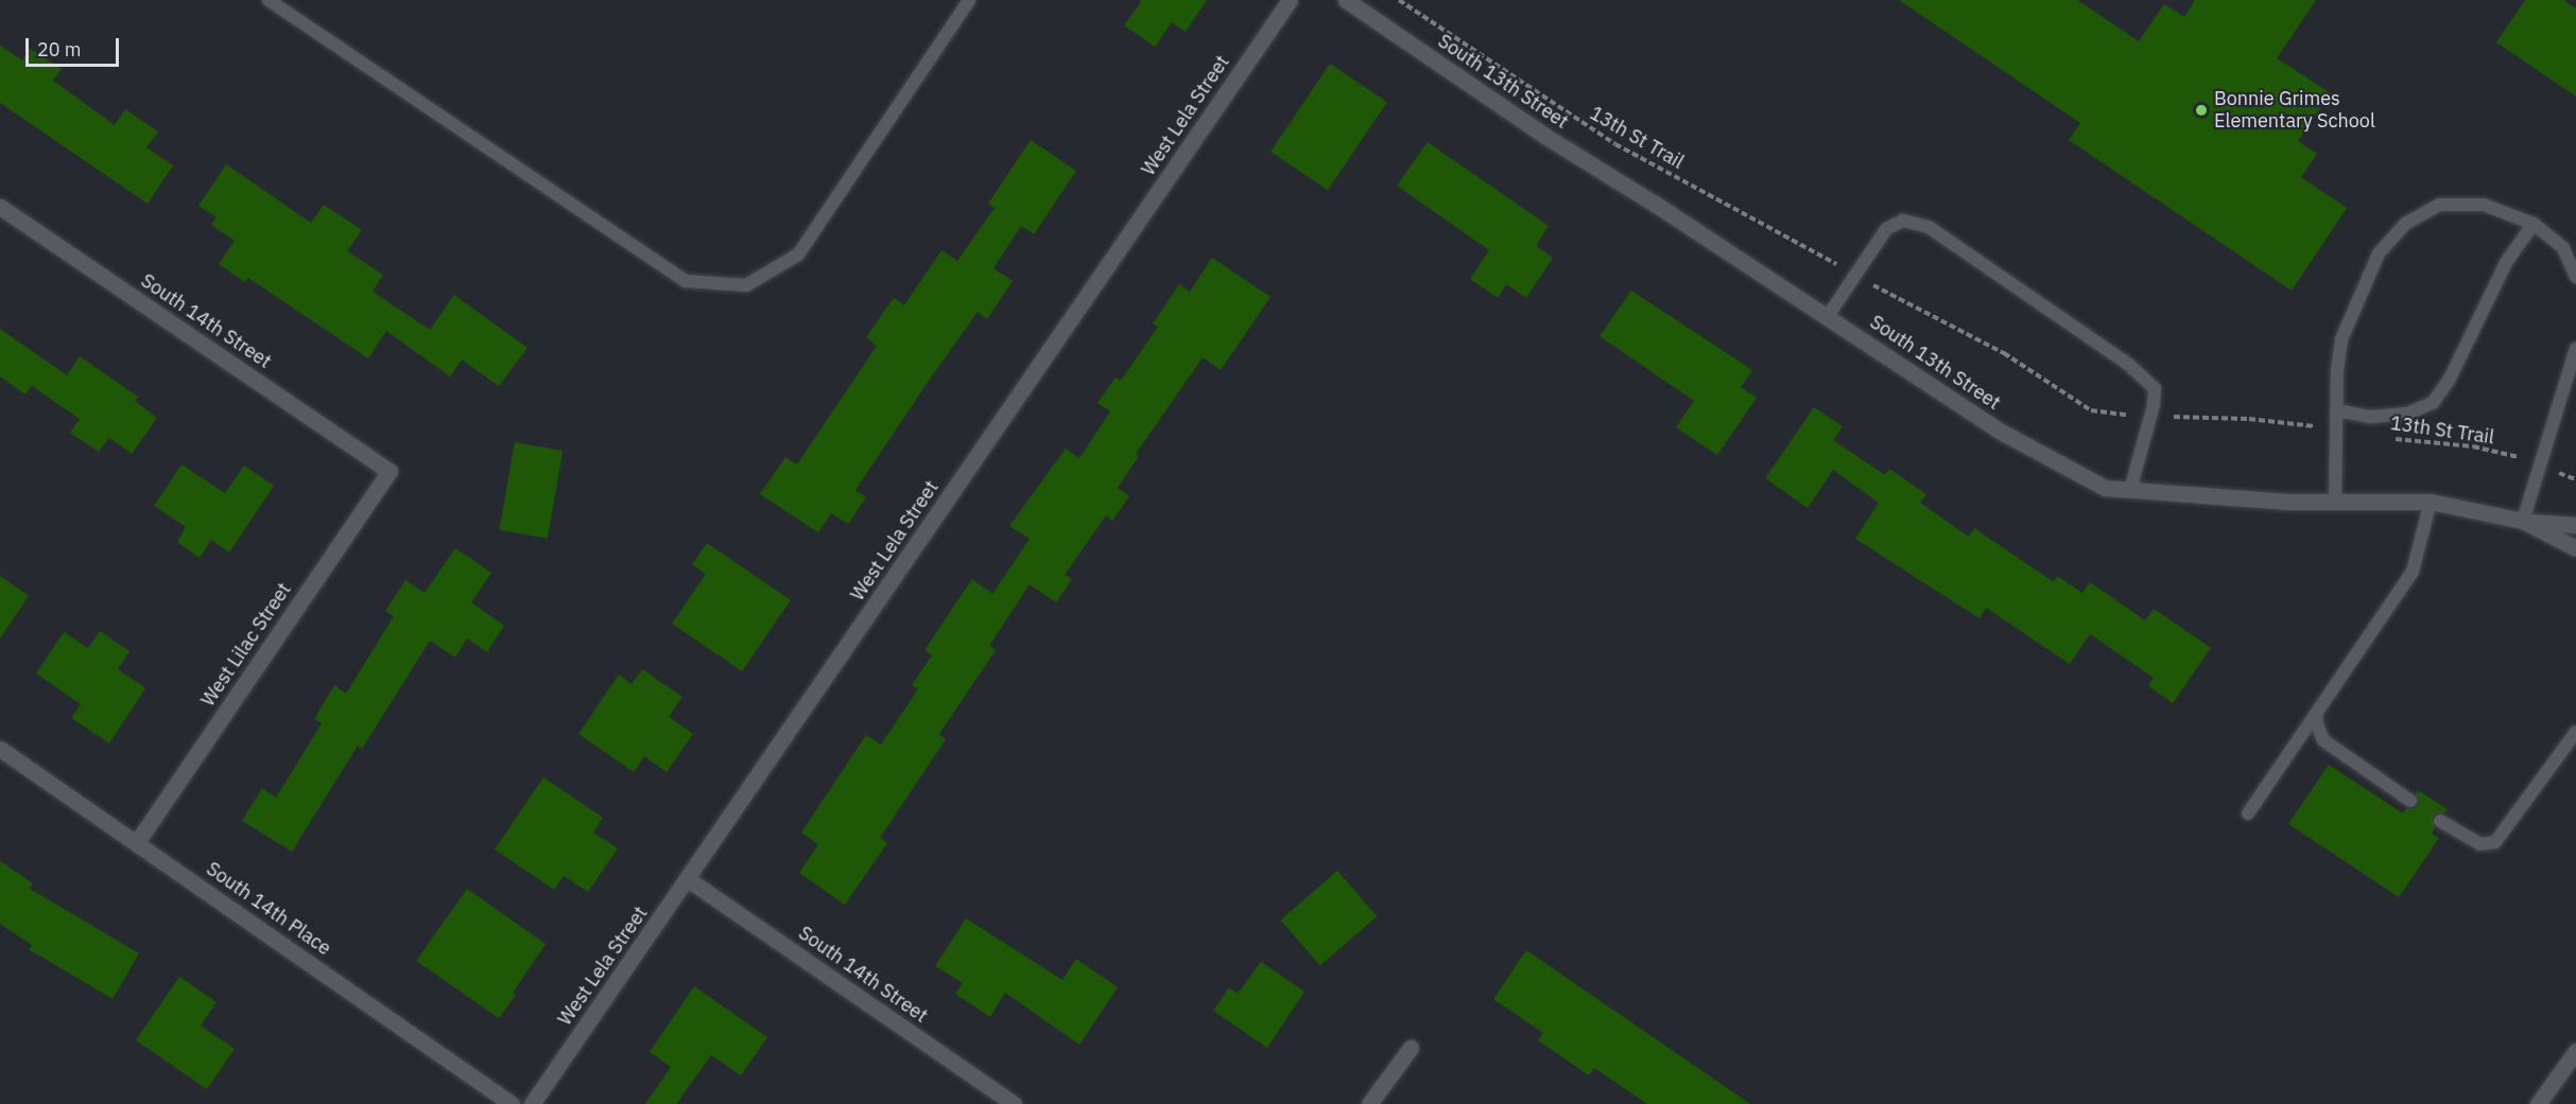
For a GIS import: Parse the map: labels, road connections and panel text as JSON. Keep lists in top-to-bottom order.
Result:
{
  "streets": {
    "street": [
      "South 13th Street",
      "West Lela Street",
      "South 14th Street",
      "West Lilac Street",
      "South 14th Place"
    ],
    "path": ["13th St Trail"]
  },
  "crossings": [
    ["West Lela Street", "South 14th Street"],
    ["South 14th Street", "West Lilac Street"],
    ["West Lilac Street", "South 14th Place"]
  ],
  "places": ["Bonnie Grimes Elementary School"],
  "scale_bar": "20 m"
}
